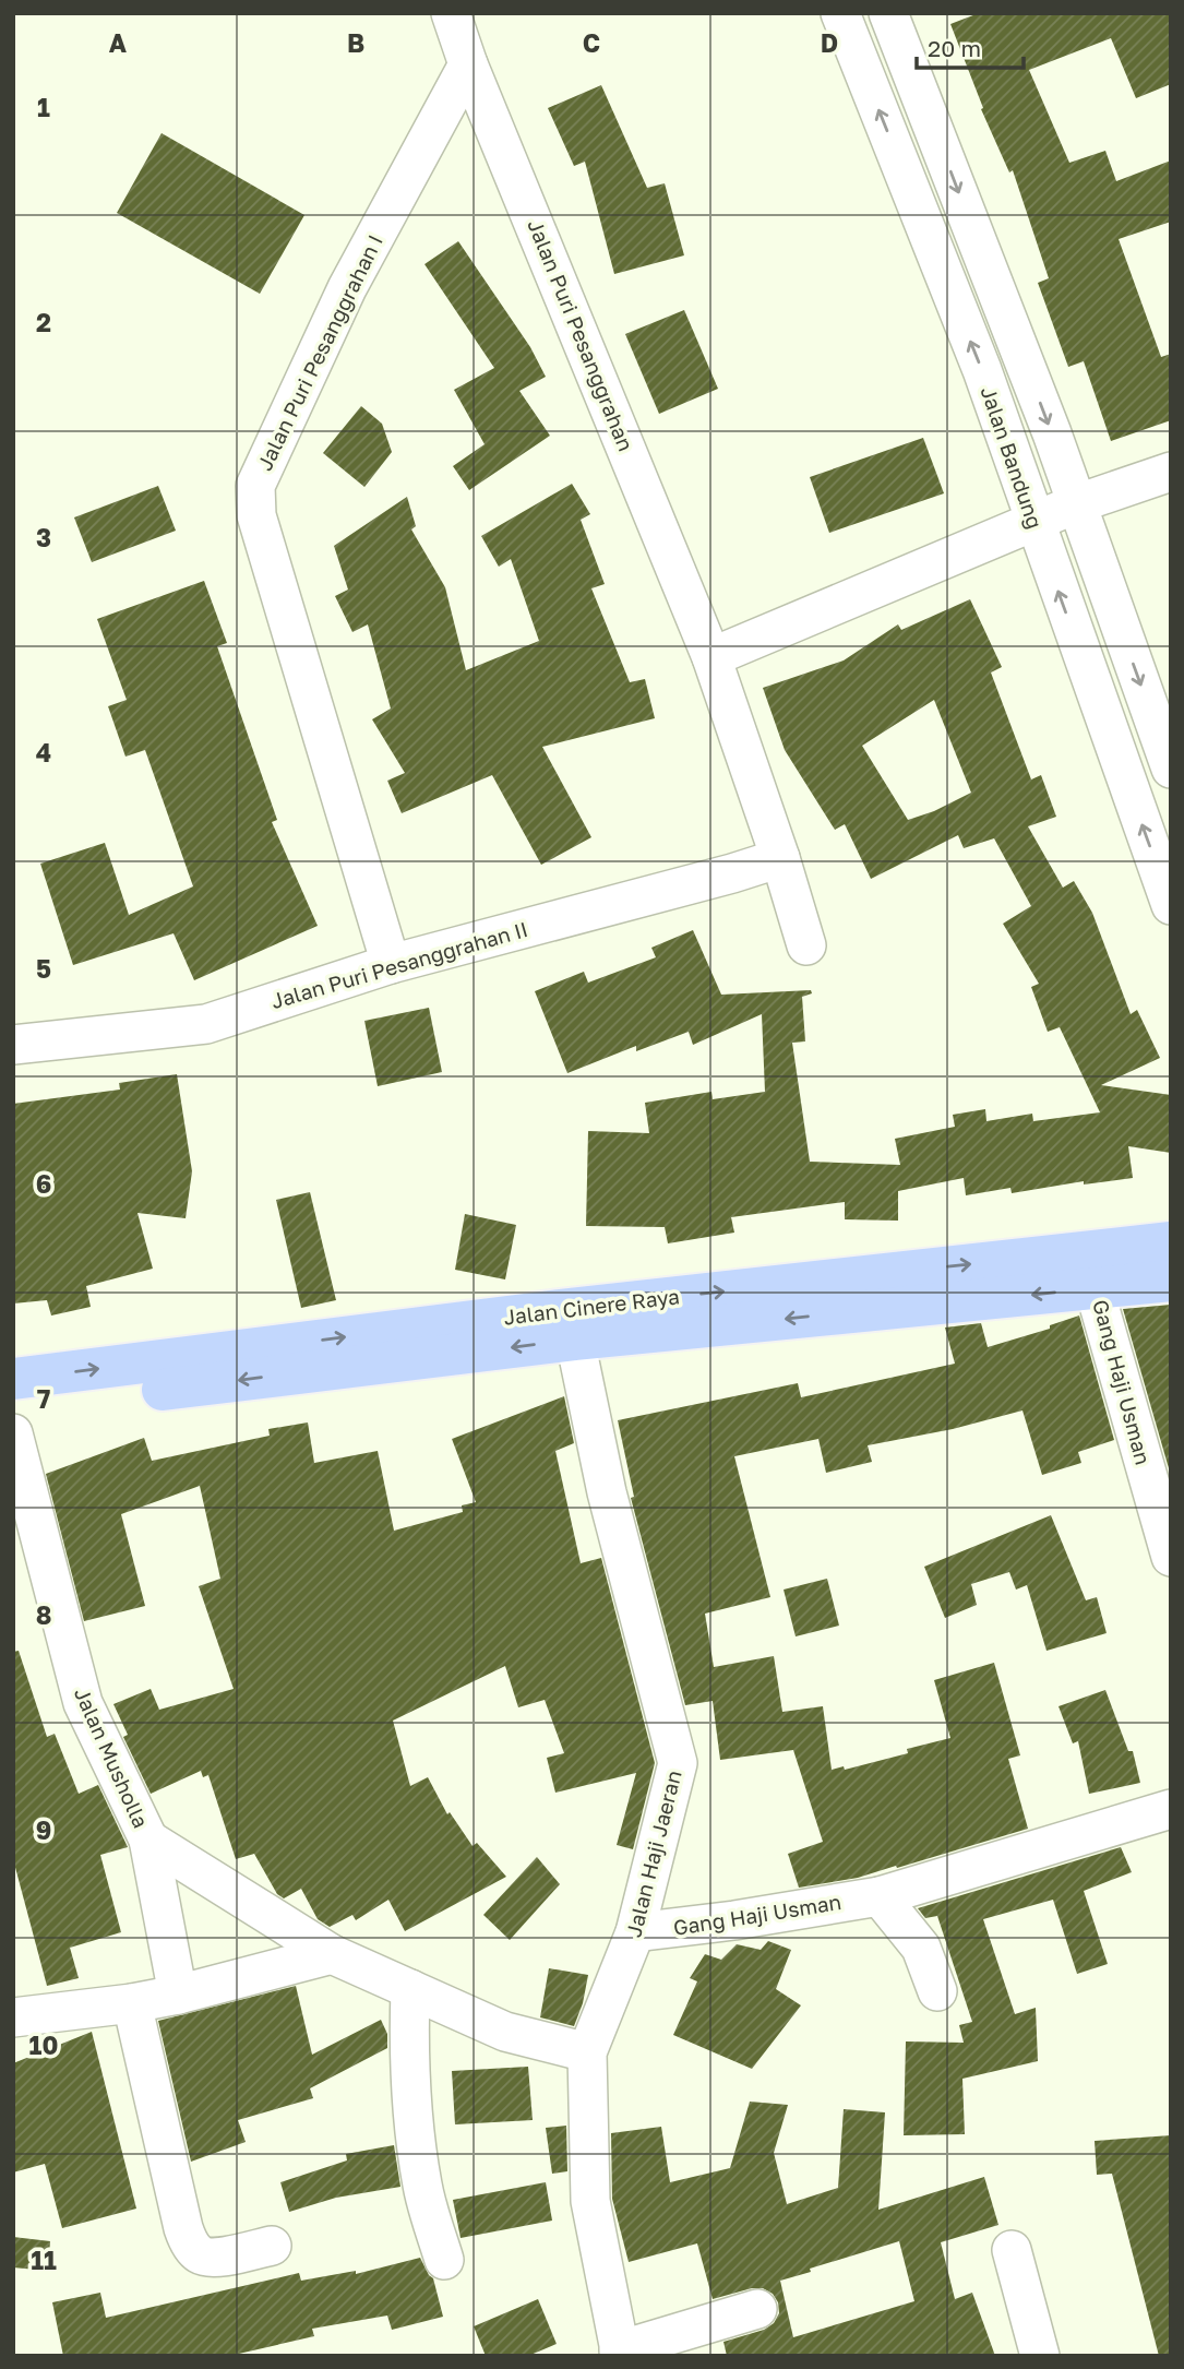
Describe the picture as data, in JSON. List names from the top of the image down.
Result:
{
  "streets": {
    "main road": ["Jalan Cinere Raya"],
    "street": [
      "Jalan Puri Pesanggrahan",
      "Jalan Puri Pesanggrahan I",
      "Jalan Bandung",
      "Jalan Puri Pesanggrahan II",
      "Gang Haji Usman",
      "Jalan Musholla",
      "Jalan Haji Jaeran"
    ]
  },
  "crossings": [
    ["Jalan Puri Pesanggrahan", "Jalan Puri Pesanggrahan I"],
    ["Jalan Puri Pesanggrahan", "Jalan Puri Pesanggrahan II"],
    ["Jalan Puri Pesanggrahan I", "Jalan Puri Pesanggrahan II"],
    ["Jalan Cinere Raya", "Gang Haji Usman"],
    ["Jalan Cinere Raya", "Jalan Haji Jaeran"],
    ["Gang Haji Usman", "Jalan Haji Jaeran"]
  ],
  "scale_bar": "20 m",
  "grid": {
    "columns": [
      "A",
      "B",
      "C",
      "D"
    ],
    "rows": [
      "1",
      "2",
      "3",
      "4",
      "5",
      "6",
      "7",
      "8",
      "9",
      "10",
      "11"
    ]
  }
}
